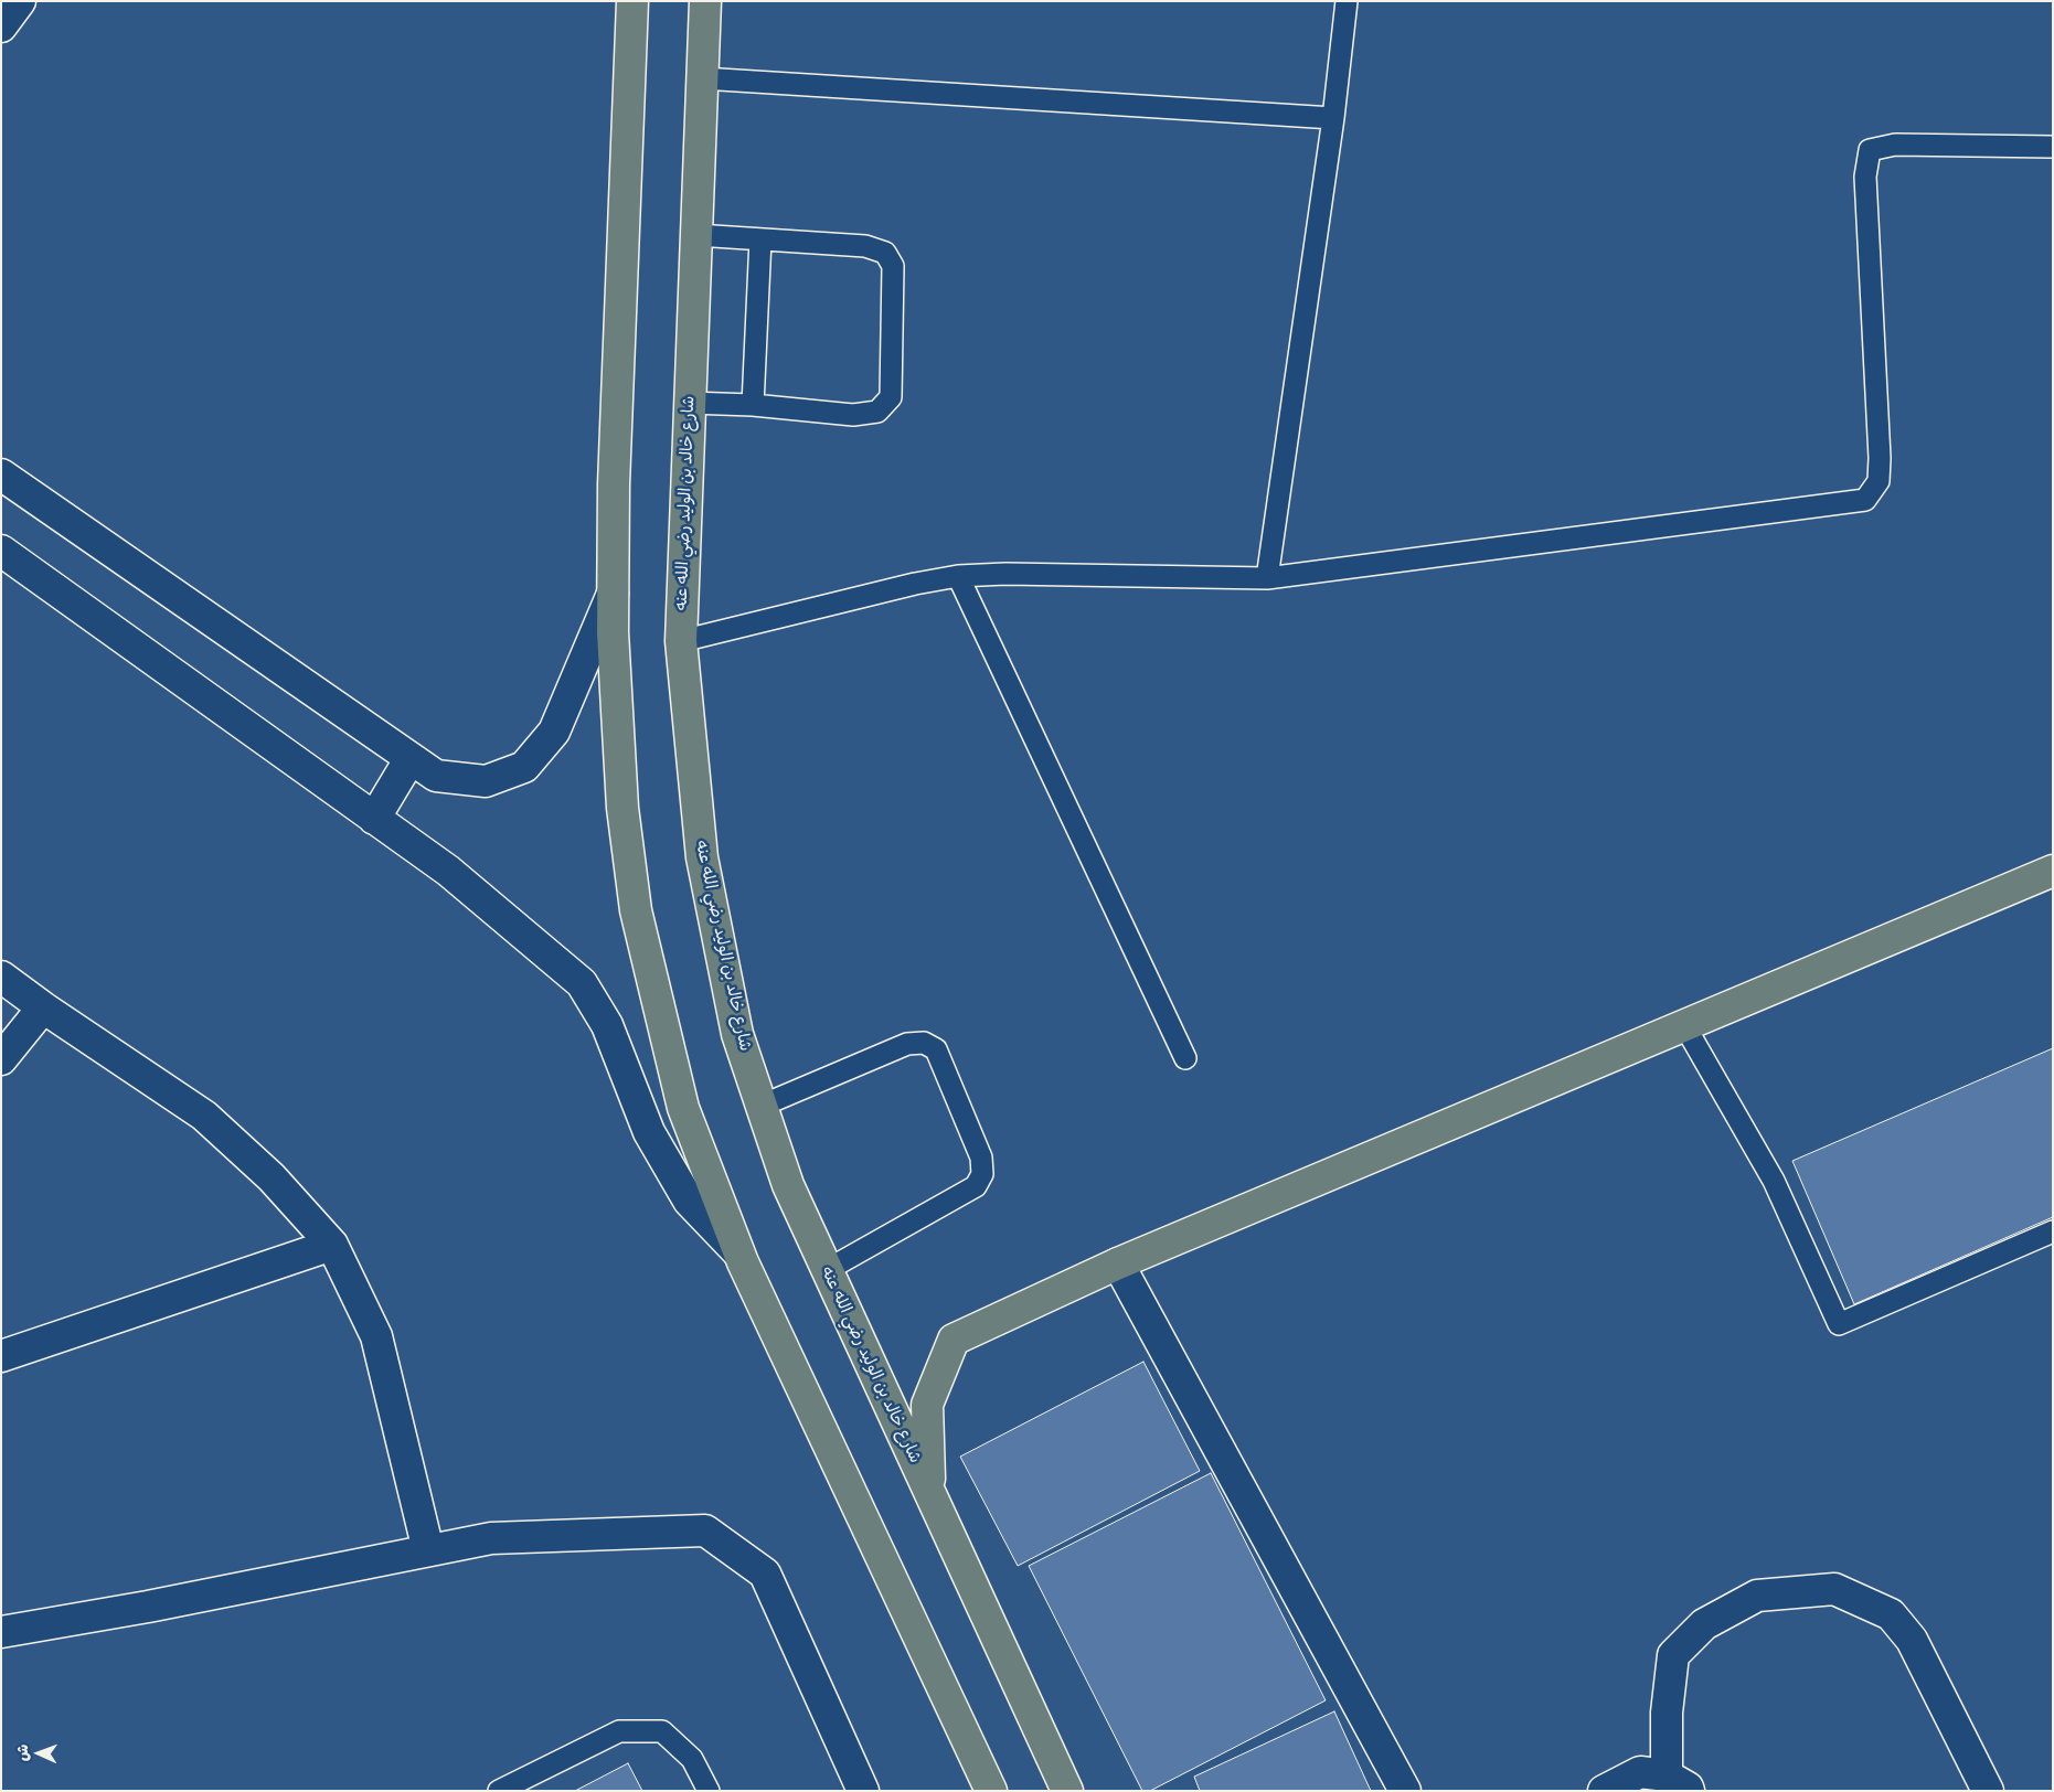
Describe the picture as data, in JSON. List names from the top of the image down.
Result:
{
  "streets": {
    "main road": ["شارع خالد بن الوليد رضي الله عنه"]
  },
  "north": "left"
}
